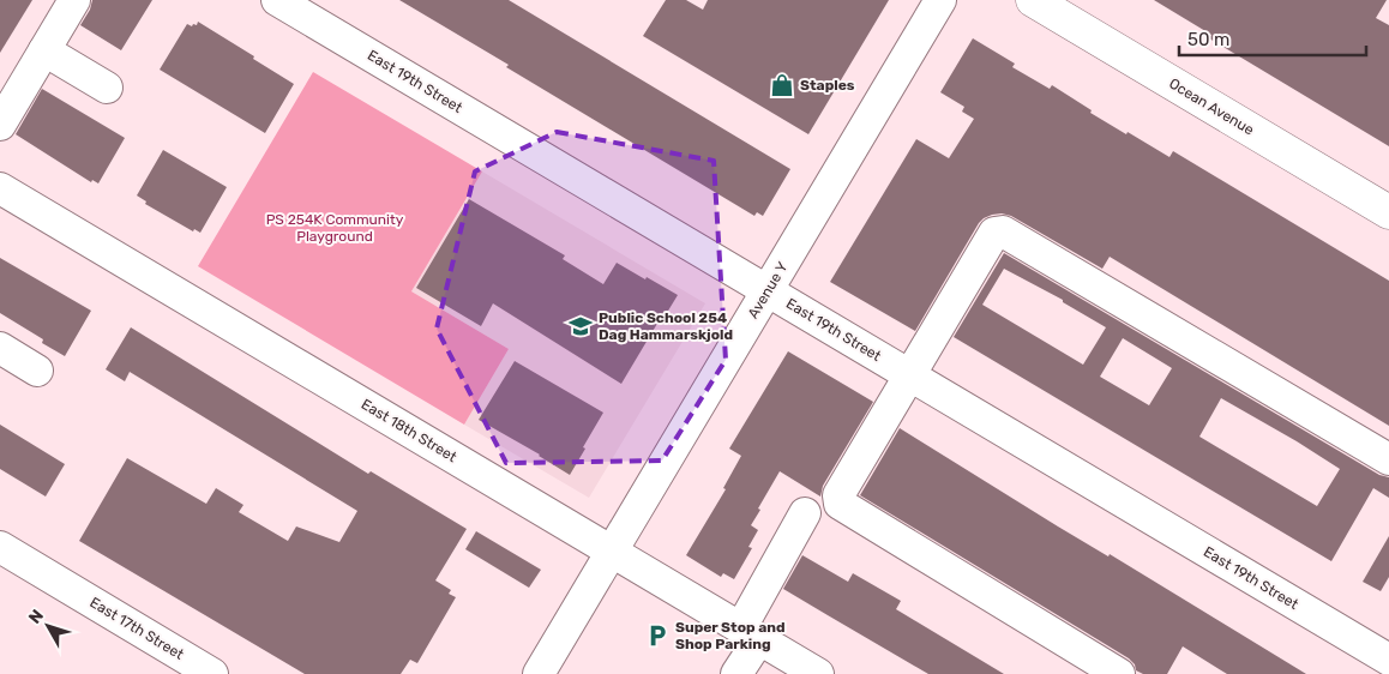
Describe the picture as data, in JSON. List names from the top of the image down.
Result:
{
  "streets": {
    "main road": ["Ocean Avenue"],
    "street": [
      "East 19th Street",
      "Avenue Y",
      "East 18th Street",
      "East 17th Street"
    ]
  },
  "crossings": [
    ["East 19th Street", "Avenue Y"],
    ["Avenue Y", "East 18th Street"]
  ],
  "parks": ["PS 254K Community Playground"],
  "places": {
    "shop": ["Staples"],
    "school or university": ["Public School 254 Dag Hammarskjold"],
    "parking": ["Super Stop and Shop Parking"]
  },
  "scale_bar": "50 m",
  "north": "top left"
}
